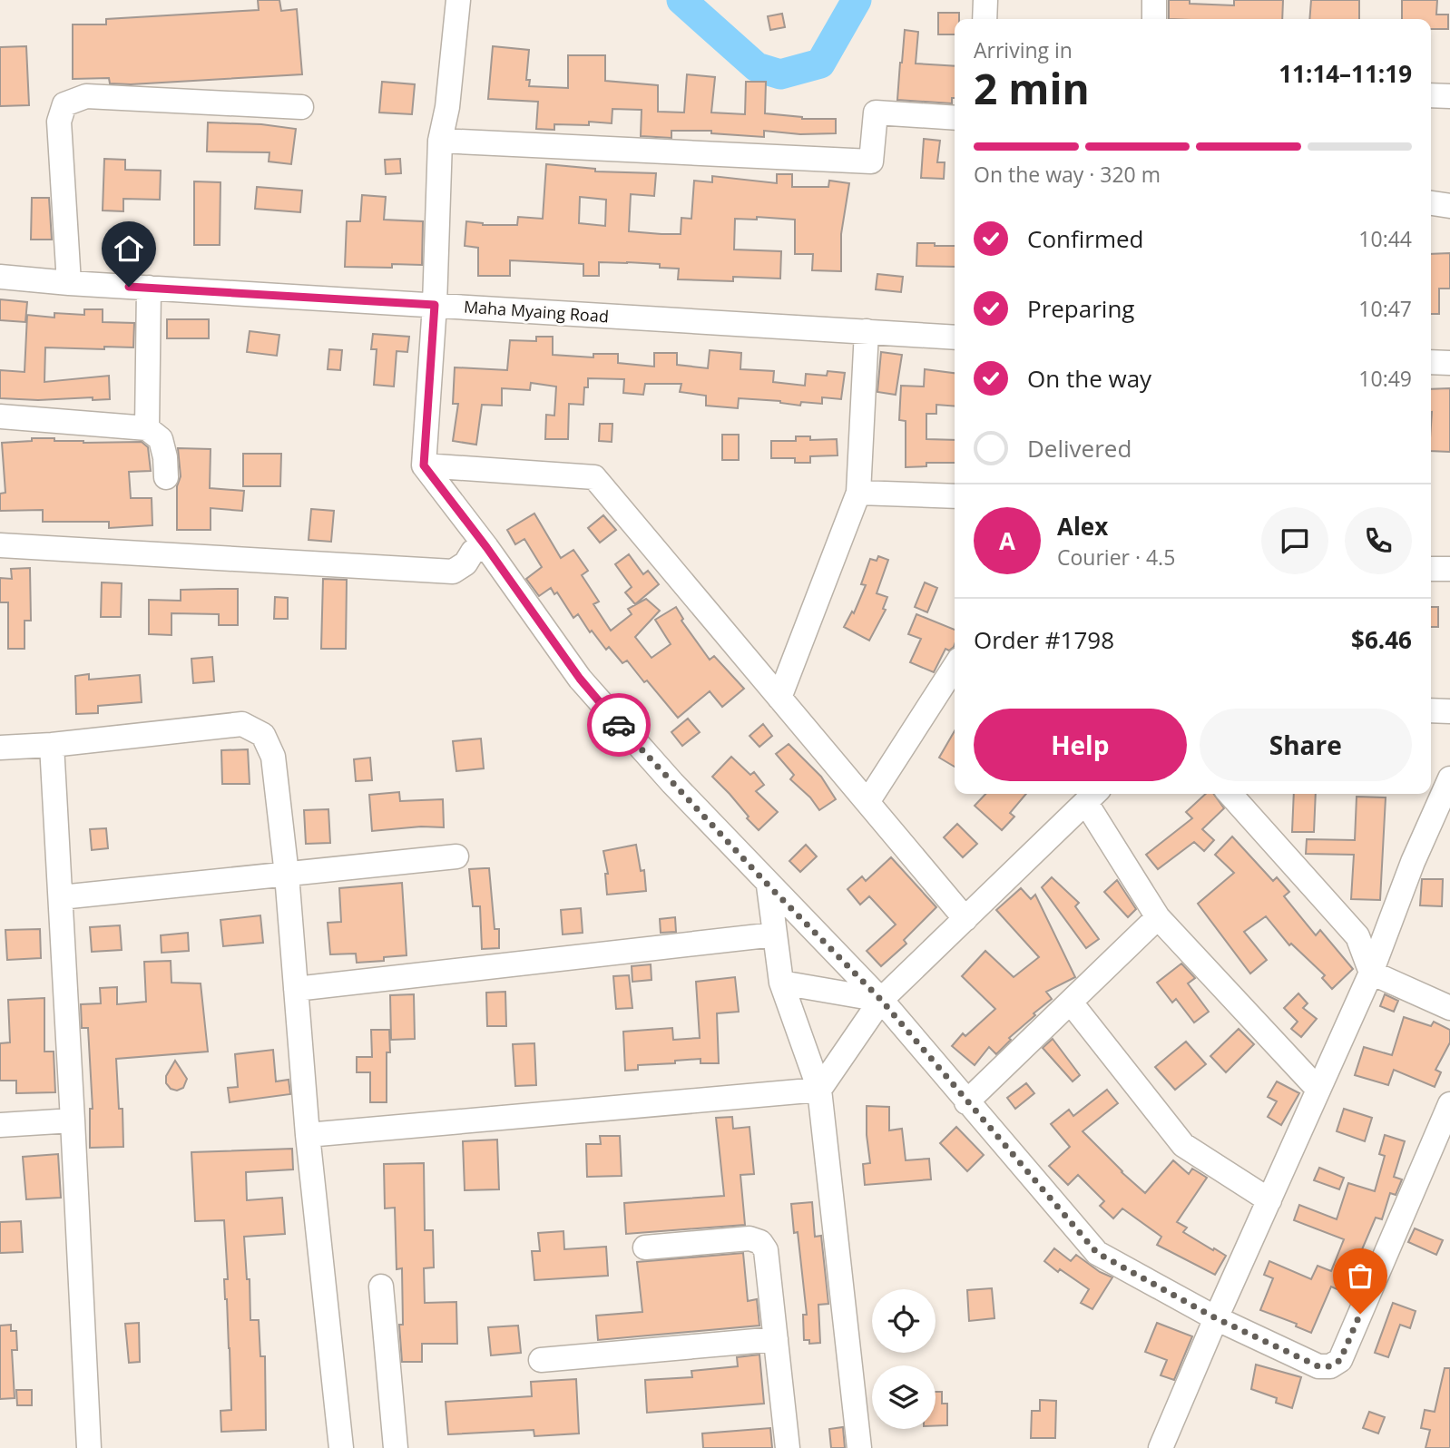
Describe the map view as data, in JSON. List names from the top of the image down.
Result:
{
  "streets": {
    "street": ["Maha Myaing Road"]
  },
  "page": {
    "heading": ["2 min", "Arriving in", "11:14–11:19"],
    "panel": [
      "Alex",
      "Courier · 4.5",
      "Order #1798",
      "$6.46"
    ],
    "bar": "On the way · 320 m",
    "list": [
      ["Confirmed", "10:44"],
      ["Preparing", "10:47"],
      ["On the way", "10:49"],
      "Delivered"
    ],
    "round": "A",
    "buttons": ["Help", "Share"]
  }
}
